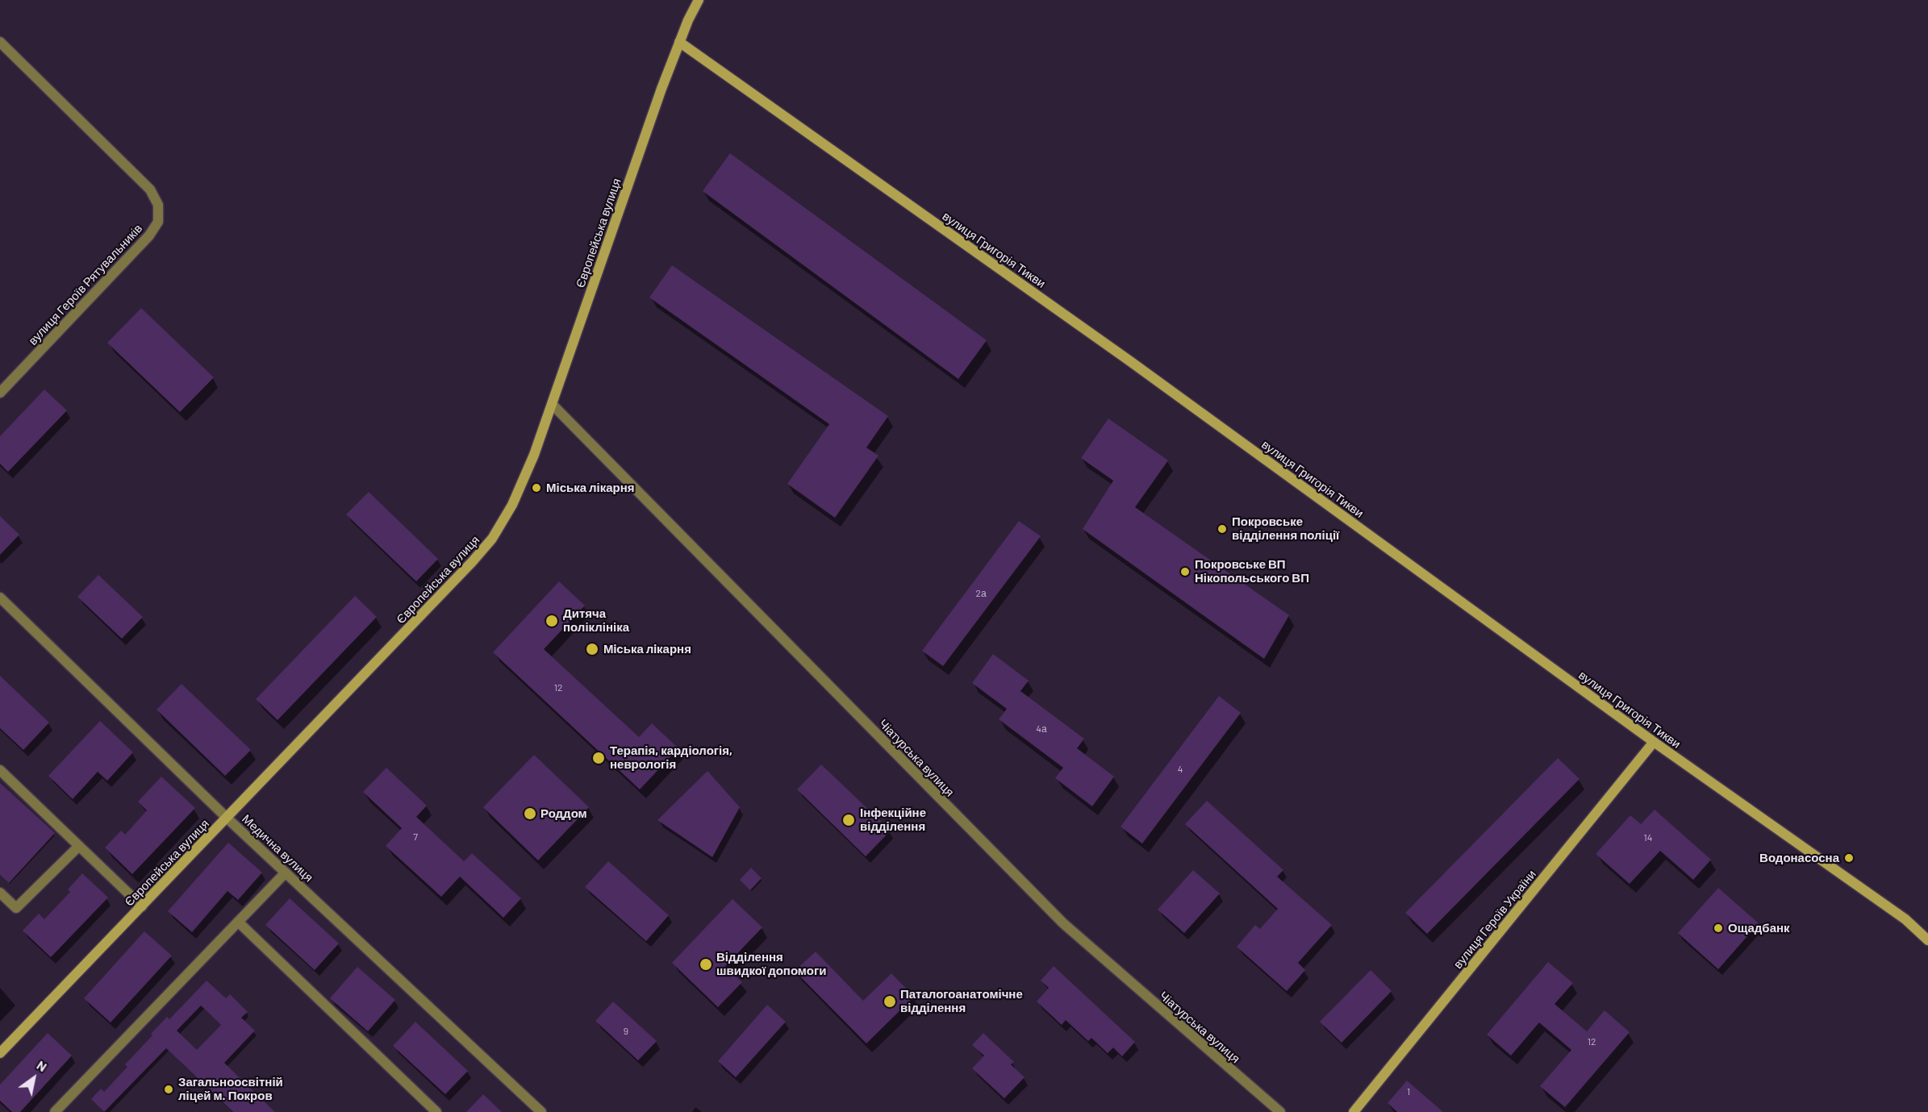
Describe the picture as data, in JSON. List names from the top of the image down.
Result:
{
  "streets": {
    "street": [
      "Європейська вулиця",
      "вулиця Григорія Тикви",
      "вулиця Героїв Рятувальників",
      "Чіатурська вулиця",
      "Медична вулиця",
      "вулиця Героїв України"
    ]
  },
  "crossings": [
    ["Європейська вулиця", "вулиця Григорія Тикви"],
    ["Європейська вулиця", "Чіатурська вулиця"],
    ["Європейська вулиця", "Медична вулиця"],
    ["вулиця Григорія Тикви", "вулиця Героїв України"]
  ],
  "places": [
    "Міська лікарня",
    "Покровське відділення поліції",
    "Покровське ВП Нікопольського ВП",
    "Дитяча поліклініка",
    "Мiська лiкарня",
    "Терапія, кардіологія, неврологія",
    "Роддом",
    "Інфекційне відділення",
    "Водонасосна",
    "Ощадбанк",
    "Відділення швидкої допомоги",
    "Паталогоанатомічне відділення",
    "Загальноосвітній ліцей м. Покров"
  ],
  "house_numbers": [
    "2а",
    "12",
    "4а",
    "4",
    "7",
    "14",
    "9",
    "12",
    "1"
  ],
  "north": "top right"
}
